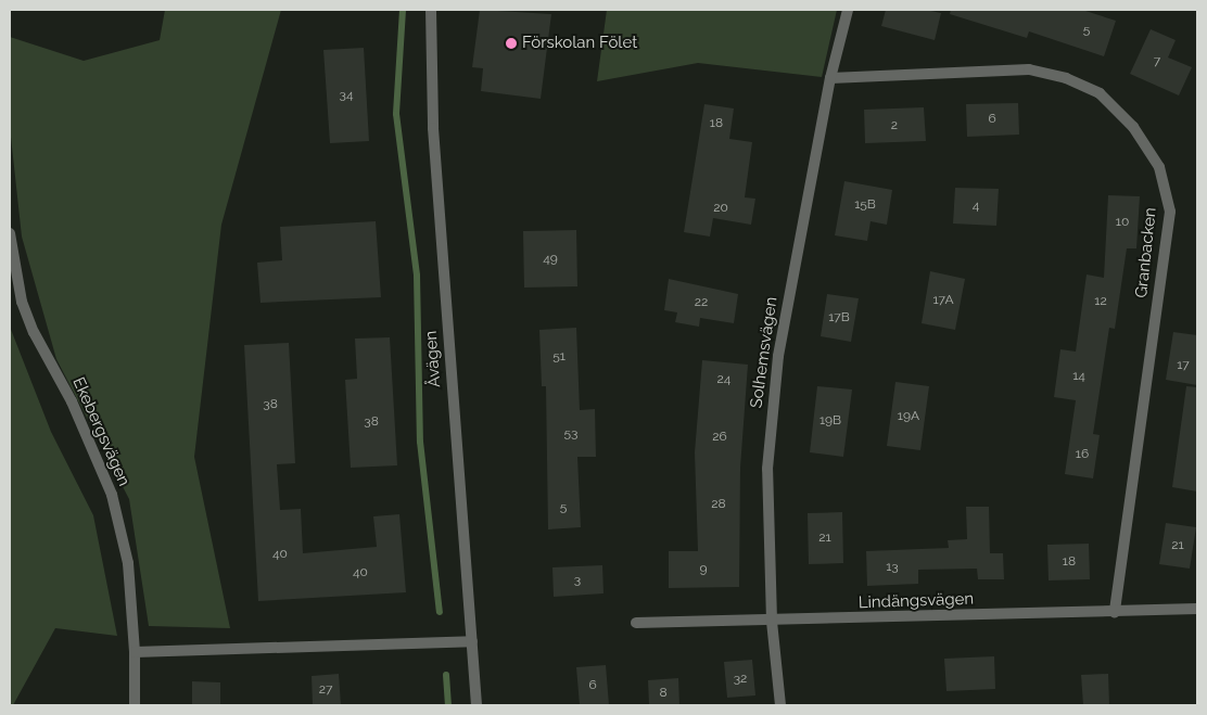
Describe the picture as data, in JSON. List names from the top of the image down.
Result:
{
  "streets": {
    "street": [
      "Granbacken",
      "Solhemsvägen",
      "Åvägen",
      "Ekebergsvägen",
      "Lindängsvägen"
    ]
  },
  "crossings": [
    ["Granbacken", "Solhemsvägen"],
    ["Granbacken", "Lindängsvägen"],
    ["Solhemsvägen", "Lindängsvägen"]
  ],
  "places": ["Förskolan Fölet"],
  "house_numbers": [
    "5",
    "7",
    "34",
    "6",
    "18",
    "2",
    "15B",
    "4",
    "20",
    "10",
    "49",
    "17A",
    "12",
    "22",
    "17B",
    "51",
    "17",
    "14",
    "24",
    "38",
    "19A",
    "19B",
    "38",
    "53",
    "26",
    "16",
    "28",
    "5",
    "21",
    "21",
    "40",
    "18",
    "13",
    "9",
    "40",
    "3",
    "32",
    "6",
    "27",
    "8"
  ]
}
